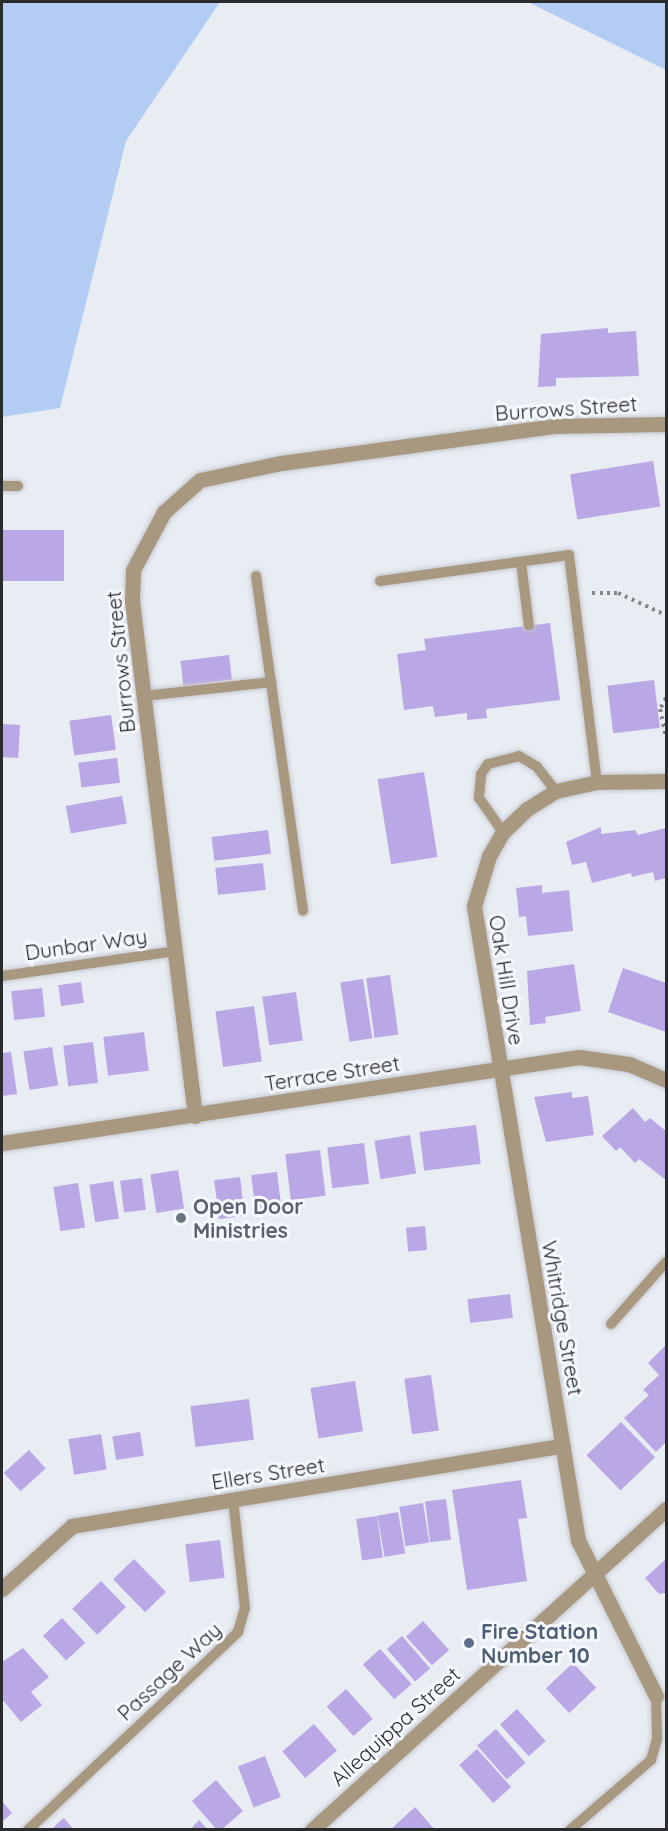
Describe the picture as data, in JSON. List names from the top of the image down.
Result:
{
  "streets": {
    "street": [
      "Burrows Street",
      "Oak Hill Drive",
      "Terrace Street",
      "Whitridge Street",
      "Ellers Street",
      "Allequippa Street"
    ],
    "lane": ["Dunbar Way", "Passage Way"]
  },
  "crossings": [
    ["Burrows Street", "Dunbar Way"],
    ["Burrows Street", "Terrace Street"],
    ["Oak Hill Drive", "Terrace Street"],
    ["Oak Hill Drive", "Whitridge Street"],
    ["Terrace Street", "Whitridge Street"],
    ["Whitridge Street", "Ellers Street"],
    ["Whitridge Street", "Allequippa Street"],
    ["Ellers Street", "Passage Way"]
  ],
  "places": ["Open Door Ministries", "Fire Station Number 10"]
}
